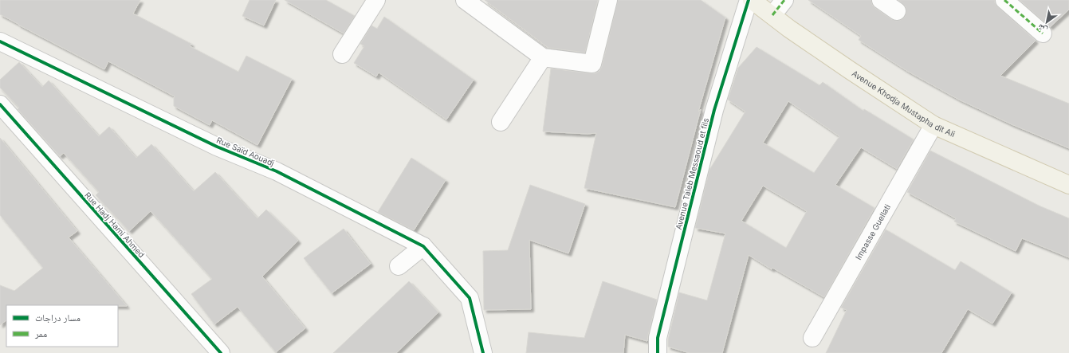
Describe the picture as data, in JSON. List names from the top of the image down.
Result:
{
  "streets": {
    "main road": ["Avenue Khodja Mustapha dit Ali"],
    "street": [
      "Rue Saïd Aouadj",
      "Avenue Taleb Messaoud et fils",
      "Rue Hadj Hami Ahmed",
      "Impasse Guellati"
    ]
  },
  "crossings": [
    ["Avenue Khodja Mustapha dit Ali", "Impasse Guellati"]
  ],
  "legend": ["مسار دراجات", "ممر"],
  "north": "bottom left"
}
